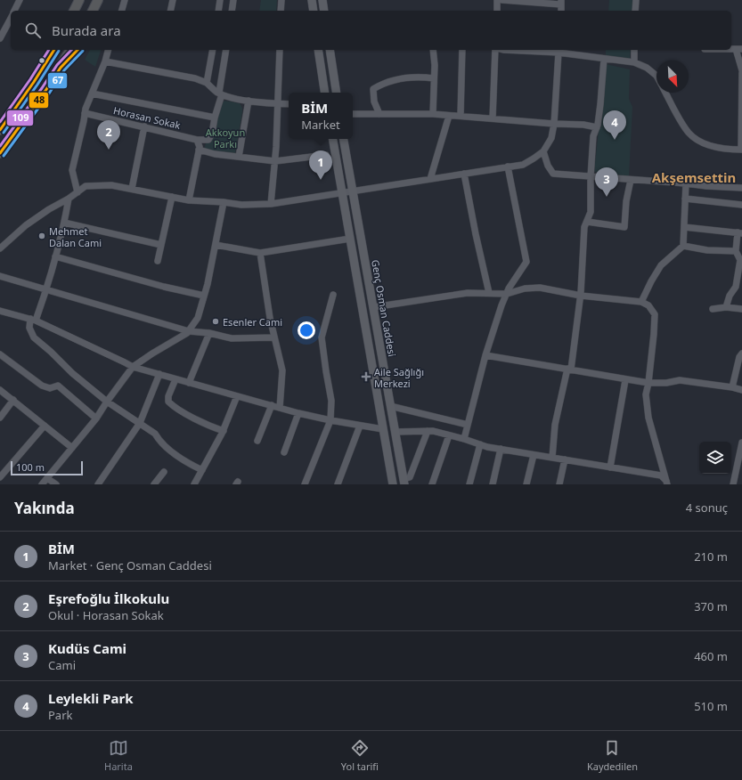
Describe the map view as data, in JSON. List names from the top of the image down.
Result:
{
  "streets": {
    "main road": ["Genç Osman Caddesi"],
    "street": ["Horasan Sokak"]
  },
  "districts": ["Akşemsettin"],
  "parks": ["Akkoyun Parkı"],
  "places": {
    "other": ["Mehmet Dalan Cami", "Esenler Cami"],
    "health": ["Aile Sağlığı Merkezi"]
  },
  "lines": ["transit line 48", "transit line 109", "transit line 67"],
  "scale_bar": "100 m",
  "north": "bottom right",
  "page": {
    "search": "Burada ara",
    "popup": ["BİM", "Market"],
    "pins": [
      "4",
      "2",
      "1",
      "3"
    ],
    "scale": "100 m",
    "heading": ["Yakında", "4 sonuç"],
    "list": [
      {
        "mark": "1",
        "name": "BİM",
        "note": "Market · Genç Osman Caddesi",
        "value": "210 m"
      },
      {
        "mark": "2",
        "name": "Eşrefoğlu İlkokulu",
        "note": "Okul · Horasan Sokak",
        "value": "370 m"
      },
      {
        "mark": "3",
        "name": "Kudüs Cami",
        "note": "Cami",
        "value": "460 m"
      },
      {
        "mark": "4",
        "name": "Leylekli Park",
        "note": "Park",
        "value": "510 m"
      }
    ],
    "nav": ["Harita", "Yol tarifi", "Kaydedilen"]
  }
}
